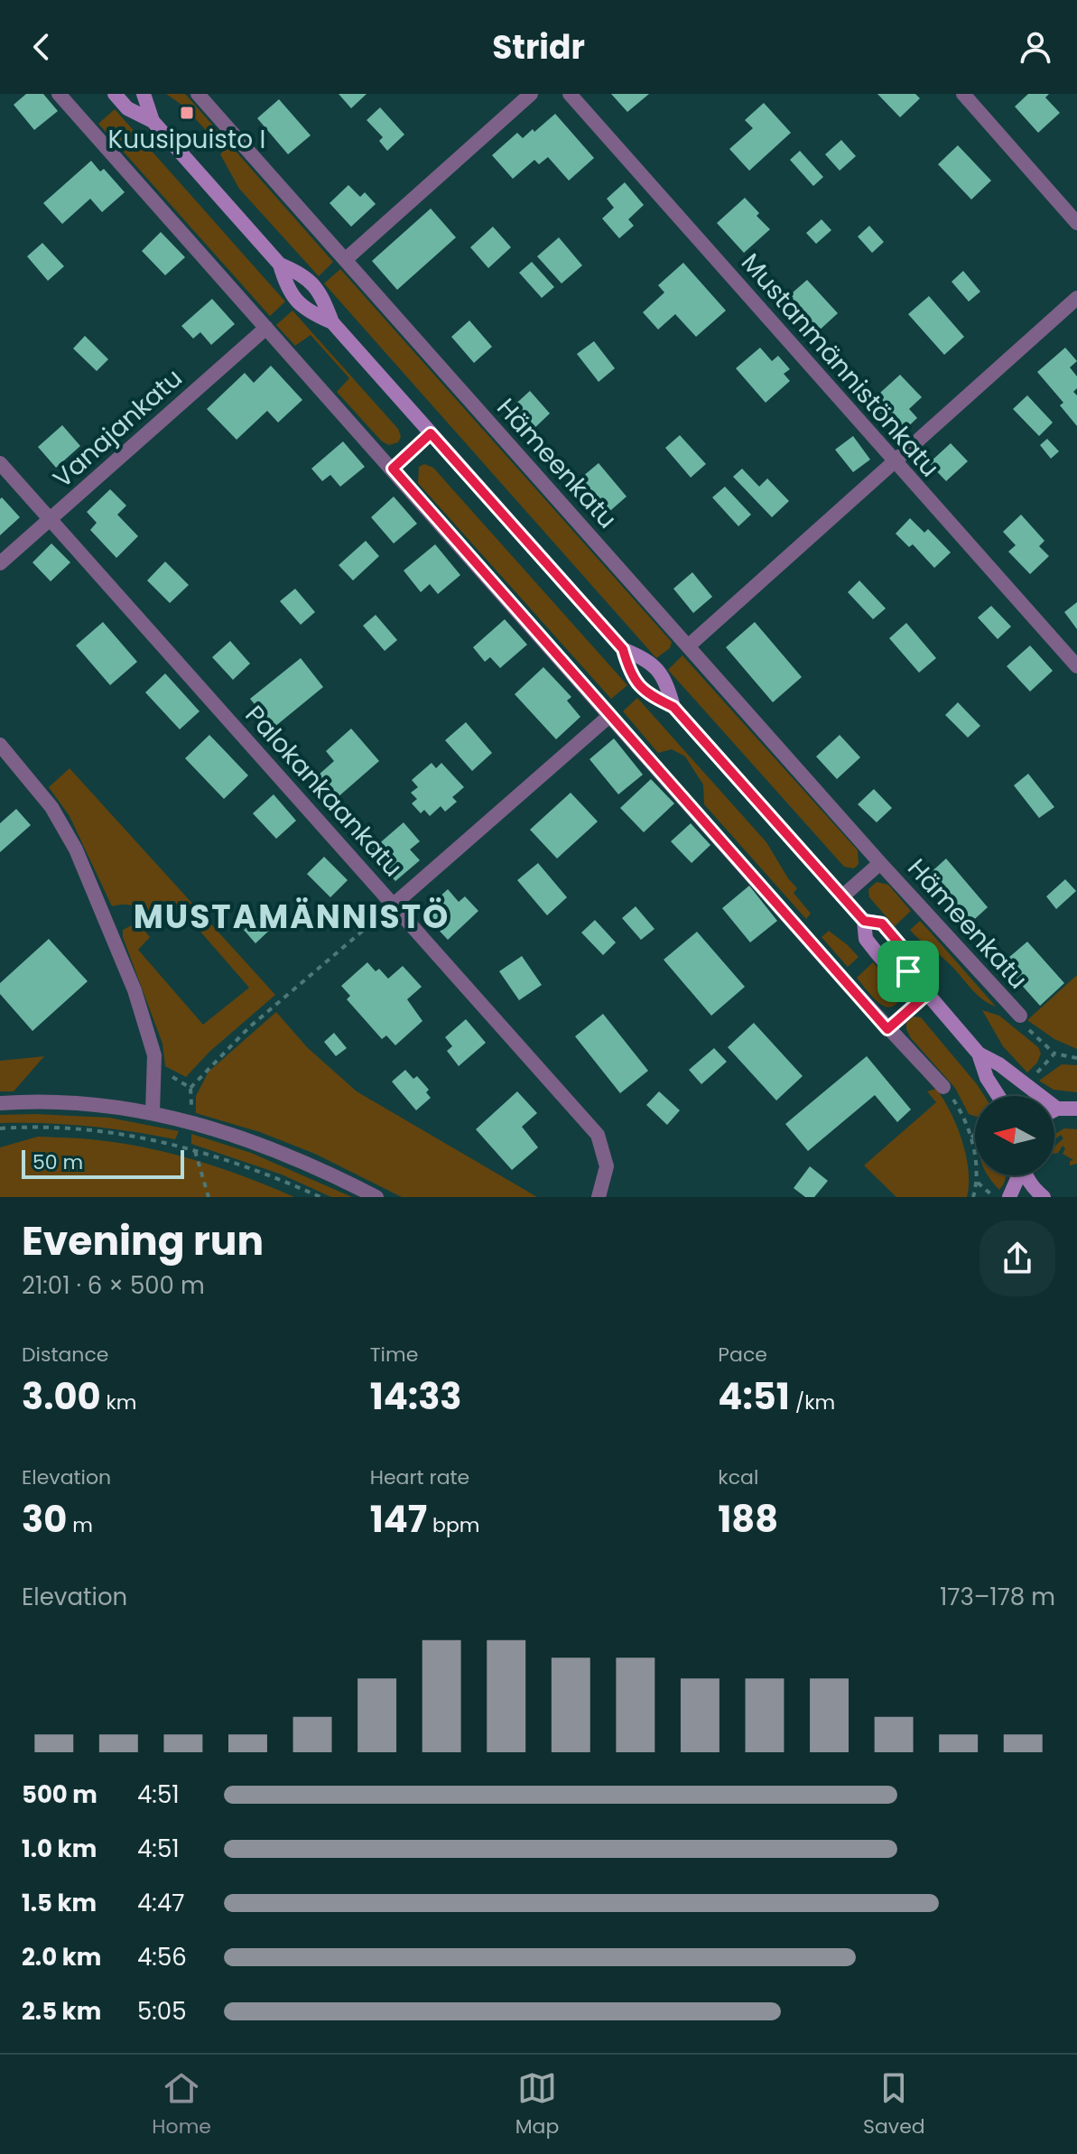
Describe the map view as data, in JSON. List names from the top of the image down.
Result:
{
  "streets": {
    "street": [
      "Mustanmännistönkatu",
      "Vanajankatu",
      "Hämeenkatu",
      "Palokankaankatu"
    ]
  },
  "crossings": [
    ["Vanajankatu", "Palokankaankatu"]
  ],
  "districts": ["MUSTAMÄNNISTÖ"],
  "places": {
    "transit": ["Kuusipuisto I"]
  },
  "scale_bar": "50 m",
  "north": "left",
  "page": {
    "header": "Stridr",
    "scale": "50 m",
    "heading": ["Evening run", "21:01 · 6 × 500 m"],
    "stats": [
      ["Distance", "3.00 km"],
      ["Time", "14:33"],
      ["Pace", "4:51 /km"],
      ["Elevation", "30 m"],
      ["Heart rate", "147 bpm"],
      ["kcal", "188"]
    ],
    "chart": ["Elevation", "173–178 m"],
    "list": [
      {
        "name": "500 m",
        "note": "4:51"
      },
      {
        "name": "1.0 km",
        "note": "4:51"
      },
      {
        "name": "1.5 km",
        "note": "4:47"
      },
      {
        "name": "2.0 km",
        "note": "4:56"
      },
      {
        "name": "2.5 km",
        "note": "5:05"
      }
    ],
    "tabs": ["Home", "Map", "Saved"]
  }
}
